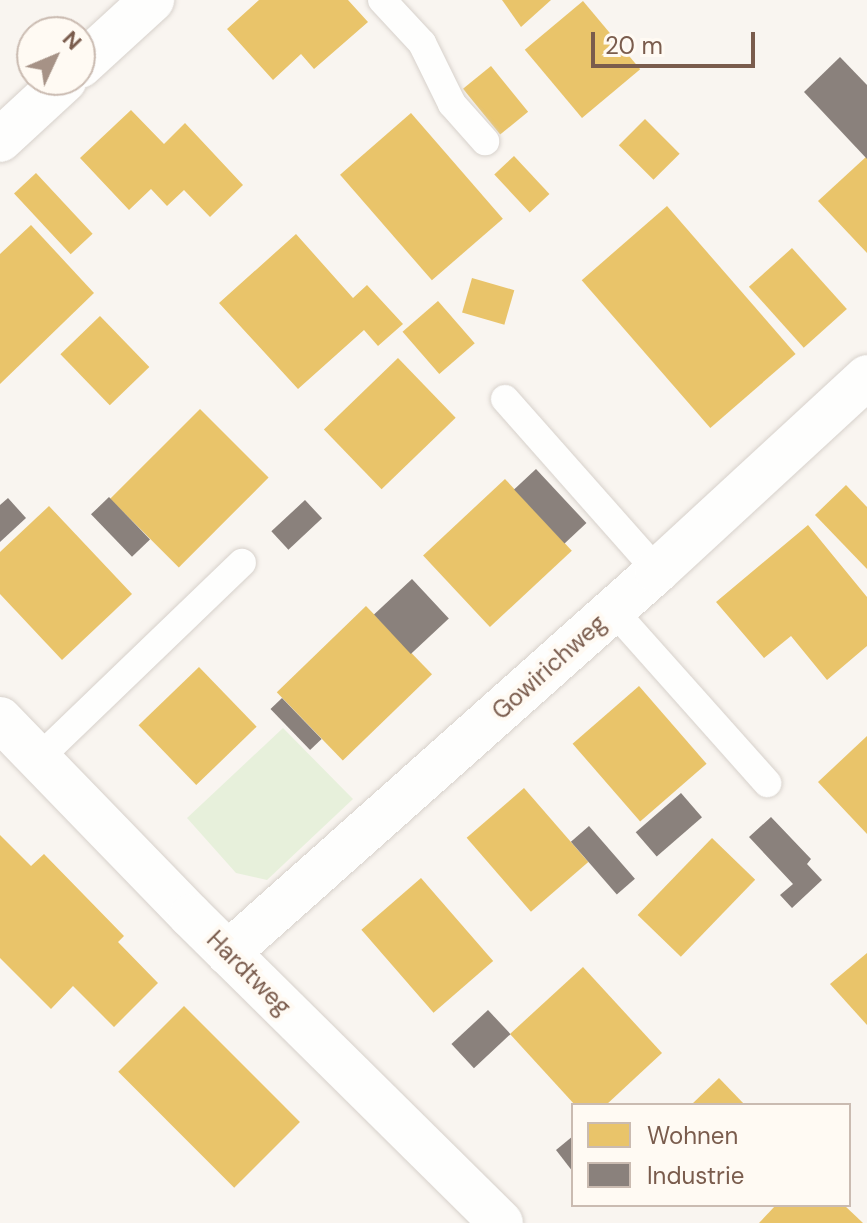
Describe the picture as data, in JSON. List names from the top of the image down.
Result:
{
  "streets": {
    "street": ["Gowirichweg", "Hardtweg"]
  },
  "crossings": [
    ["Gowirichweg", "Hardtweg"]
  ],
  "legend": ["Wohnen", "Industrie"],
  "scale_bar": "20 m",
  "north": "top right"
}
